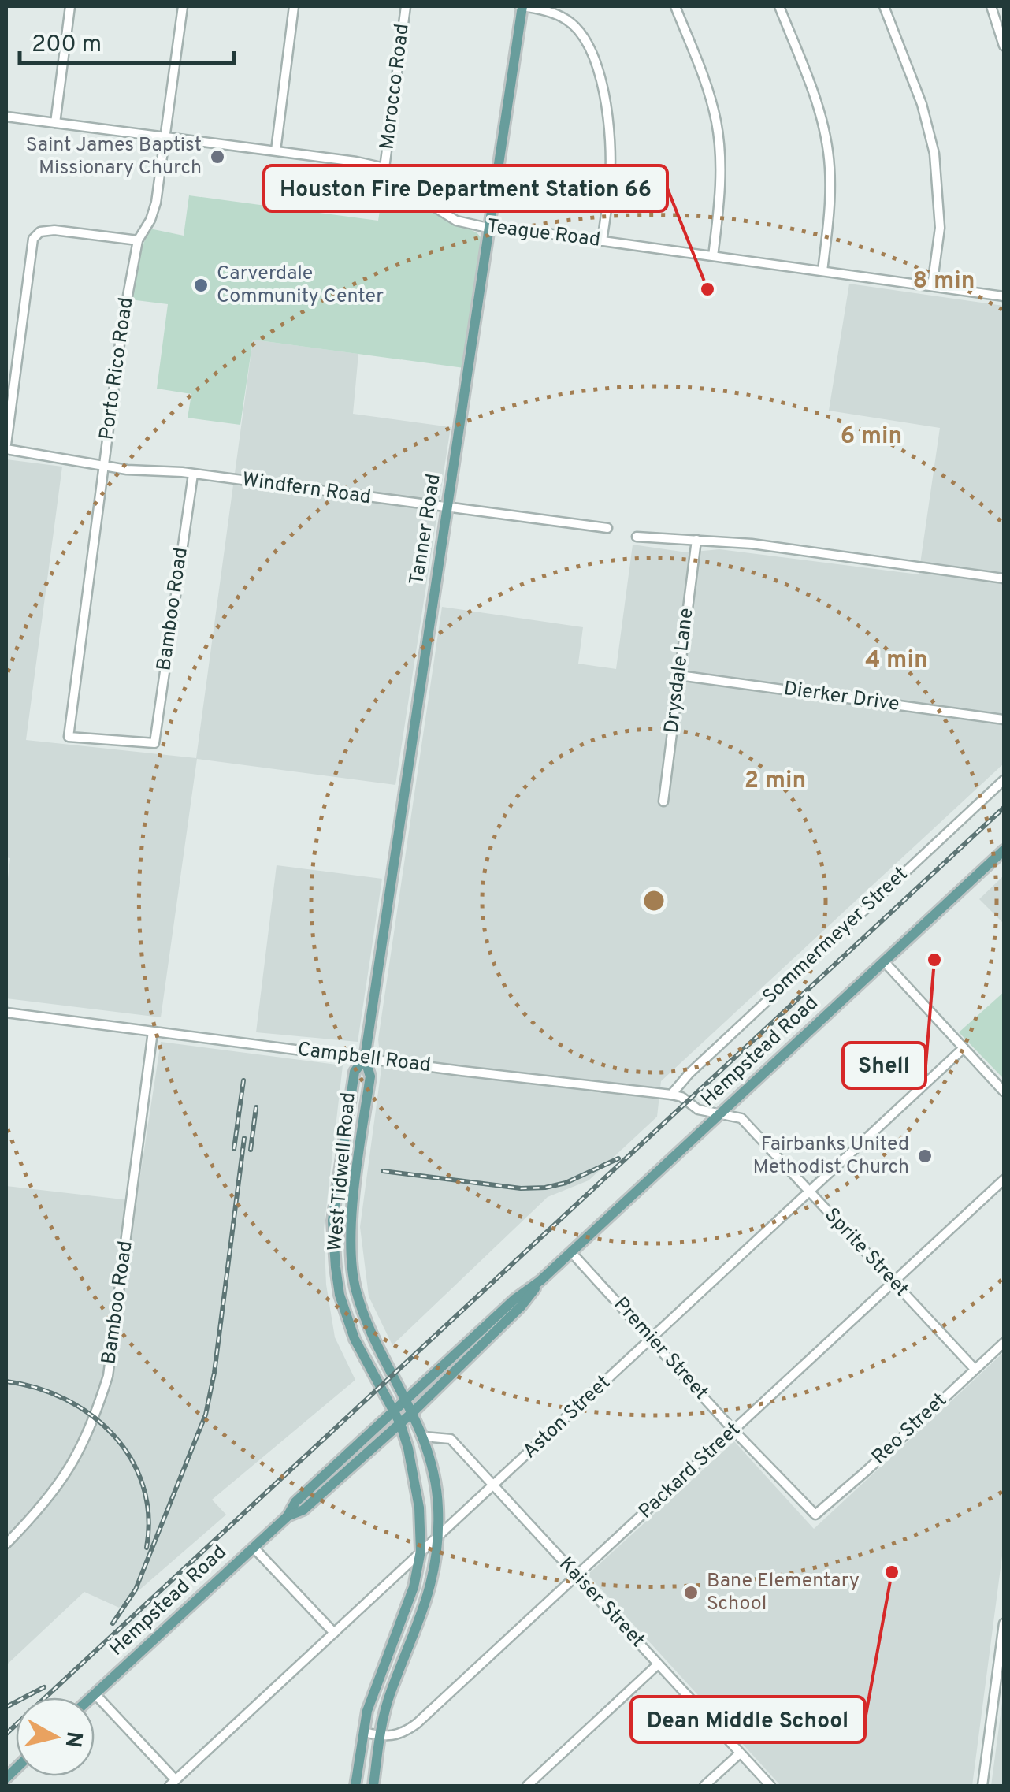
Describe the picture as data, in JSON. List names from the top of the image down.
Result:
{
  "streets": {
    "main road": ["Tanner Road", "Hempstead Road", "West Tidwell Road"],
    "street": [
      "Morocco Road",
      "Teague Road",
      "Porto Rico Road",
      "Windfern Road",
      "Bamboo Road",
      "Drysdale Lane",
      "Dierker Drive",
      "Sommermeyer Street",
      "Campbell Road",
      "Sprite Street",
      "Premier Street",
      "Aston Street",
      "Reo Street",
      "Packard Street",
      "Kaiser Street"
    ]
  },
  "crossings": [
    ["Morocco Road", "Teague Road"],
    ["Teague Road", "Porto Rico Road"],
    ["Teague Road", "Tanner Road"],
    ["Porto Rico Road", "Windfern Road"],
    ["Porto Rico Road", "Bamboo Road"],
    ["Windfern Road", "Tanner Road"],
    ["Windfern Road", "Bamboo Road"],
    ["Tanner Road", "Campbell Road"],
    ["Tanner Road", "West Tidwell Road"],
    ["Bamboo Road", "Campbell Road"],
    ["Drysdale Lane", "Dierker Drive"],
    ["Sommermeyer Street", "Campbell Road"],
    ["Hempstead Road", "Campbell Road"],
    ["Hempstead Road", "West Tidwell Road"],
    ["Hempstead Road", "Sprite Street"],
    ["Hempstead Road", "Premier Street"],
    ["Campbell Road", "West Tidwell Road"],
    ["Campbell Road", "Sprite Street"],
    ["West Tidwell Road", "Aston Street"],
    ["West Tidwell Road", "Packard Street"],
    ["West Tidwell Road", "Kaiser Street"],
    ["Sprite Street", "Aston Street"],
    ["Sprite Street", "Reo Street"],
    ["Sprite Street", "Packard Street"],
    ["Premier Street", "Aston Street"],
    ["Premier Street", "Reo Street"],
    ["Premier Street", "Packard Street"],
    ["Aston Street", "Kaiser Street"],
    ["Packard Street", "Kaiser Street"]
  ],
  "places": [
    "Saint James Baptist Missionary Church",
    "Carverdale Community Center",
    "Houston Fire Department Station 66",
    "Shell",
    "Fairbanks United Methodist Church",
    "Dean Middle School",
    "Bane Elementary School"
  ],
  "scale_bar": "200 m",
  "north": "right",
  "rings": [
    "8 min",
    "6 min",
    "4 min",
    "2 min"
  ]
}
